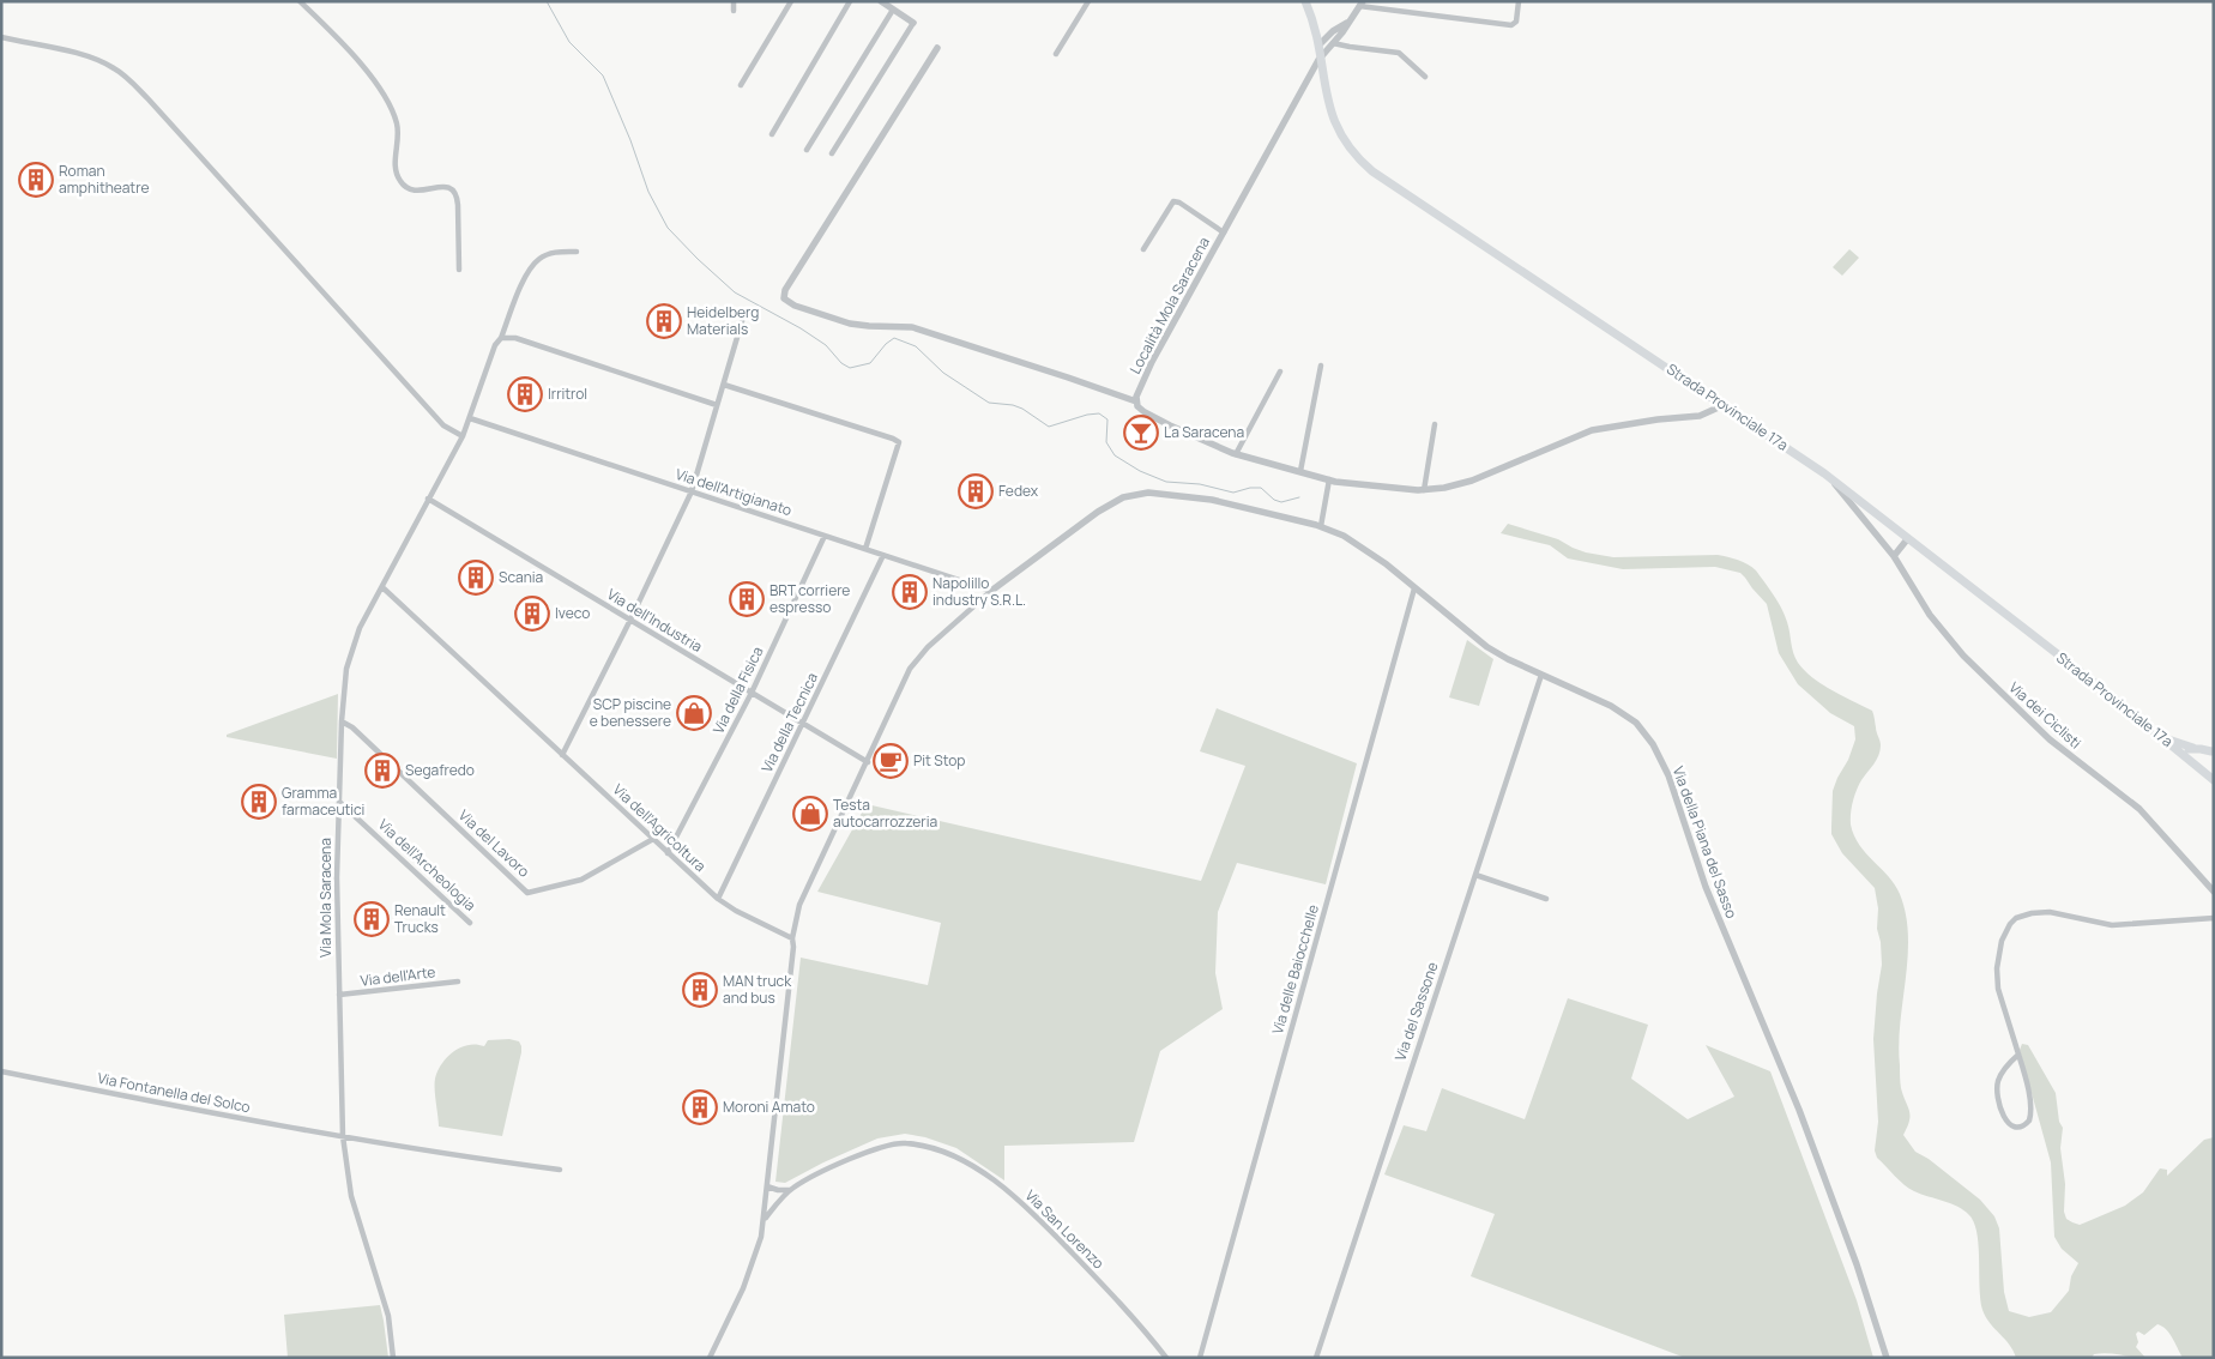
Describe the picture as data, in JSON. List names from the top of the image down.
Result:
{
  "streets": {
    "main road": ["Strada Provinciale 17a"],
    "street": [
      "Località Mola Saracena",
      "Via dell'Artigianato",
      "Via dell'Industria",
      "Via della Fisica",
      "Via dei Ciclisti",
      "Via della Tecnica",
      "Via dell'Agricoltura",
      "Via della Piana del Sasso",
      "Via del Lavoro",
      "Via dell'Archeologia",
      "Via Mola Saracena",
      "Via delle Baiocchelle",
      "Via dell'Arte",
      "Via del Sassone",
      "Via Fontanella del Solco",
      "Via San Lorenzo"
    ]
  },
  "crossings": [
    ["Località Mola Saracena", "Strada Provinciale 17a"],
    ["Strada Provinciale 17a", "Via dei Ciclisti"],
    ["Via dell'Artigianato", "Via della Fisica"],
    ["Via dell'Artigianato", "Via della Tecnica"],
    ["Via dell'Artigianato", "Via della Piana del Sasso"],
    ["Via dell'Artigianato", "Via Mola Saracena"],
    ["Via dell'Industria", "Via della Fisica"],
    ["Via dell'Industria", "Via della Tecnica"],
    ["Via dell'Industria", "Via Mola Saracena"],
    ["Via della Fisica", "Via dell'Agricoltura"],
    ["Via della Tecnica", "Via dell'Agricoltura"],
    ["Via dell'Agricoltura", "Via del Lavoro"],
    ["Via dell'Agricoltura", "Via Mola Saracena"],
    ["Via della Piana del Sasso", "Via delle Baiocchelle"],
    ["Via della Piana del Sasso", "Via del Sassone"],
    ["Via del Lavoro", "Via Mola Saracena"],
    ["Via dell'Archeologia", "Via Mola Saracena"],
    ["Via Mola Saracena", "Via dell'Arte"],
    ["Via Mola Saracena", "Via Fontanella del Solco"]
  ],
  "places": {
    "building": [
      "Roman amphitheatre",
      "Heidelberg Materials",
      "Irritrol",
      "Fedex",
      "Scania",
      "Napolillo industry S.R.L.",
      "BRT corriere espresso",
      "Iveco",
      "Segafredo",
      "Gramma farmaceutici",
      "Renault Trucks",
      "MAN truck and bus",
      "Moroni Amato"
    ],
    "bar": ["La Saracena"],
    "shop": ["SCP piscine e benessere", "Testa autocarrozzeria"],
    "cafe": ["Pit Stop"]
  }
}
